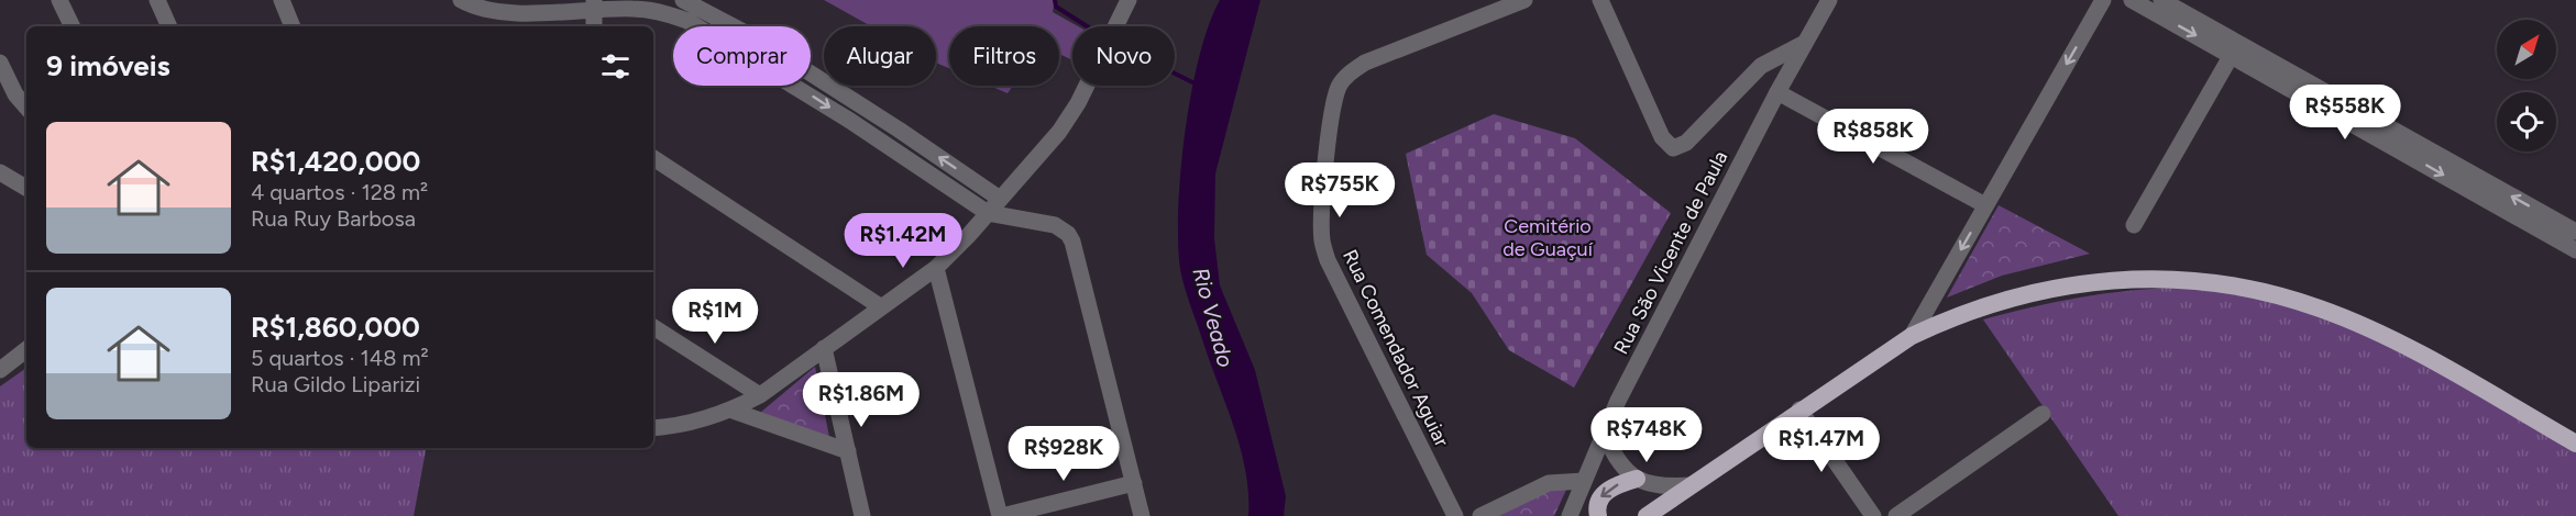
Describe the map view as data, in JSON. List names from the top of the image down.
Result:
{
  "streets": {
    "street": ["Rua São Vicente de Paula", "Rua Comendador Aguiar"]
  },
  "water": ["Rio Veado"],
  "parks": ["Cemitério de Guaçuí"],
  "north": "top right",
  "page": {
    "chip": [
      "Comprar",
      "Alugar",
      "Filtros",
      "Novo"
    ],
    "heading": "9 imóveis",
    "price": [
      "R$558K",
      "R$858K",
      "R$755K",
      "R$1.42M",
      "R$1M",
      "R$1.86M",
      "R$748K",
      "R$1.47M",
      "R$928K"
    ],
    "list": [
      {
        "name": "R$1,420,000",
        "note": "4 quartos · 128 m² · Rua Ruy Barbosa"
      },
      {
        "name": "R$1,860,000",
        "note": "5 quartos · 148 m² · Rua Gildo Liparizi"
      }
    ]
  }
}
